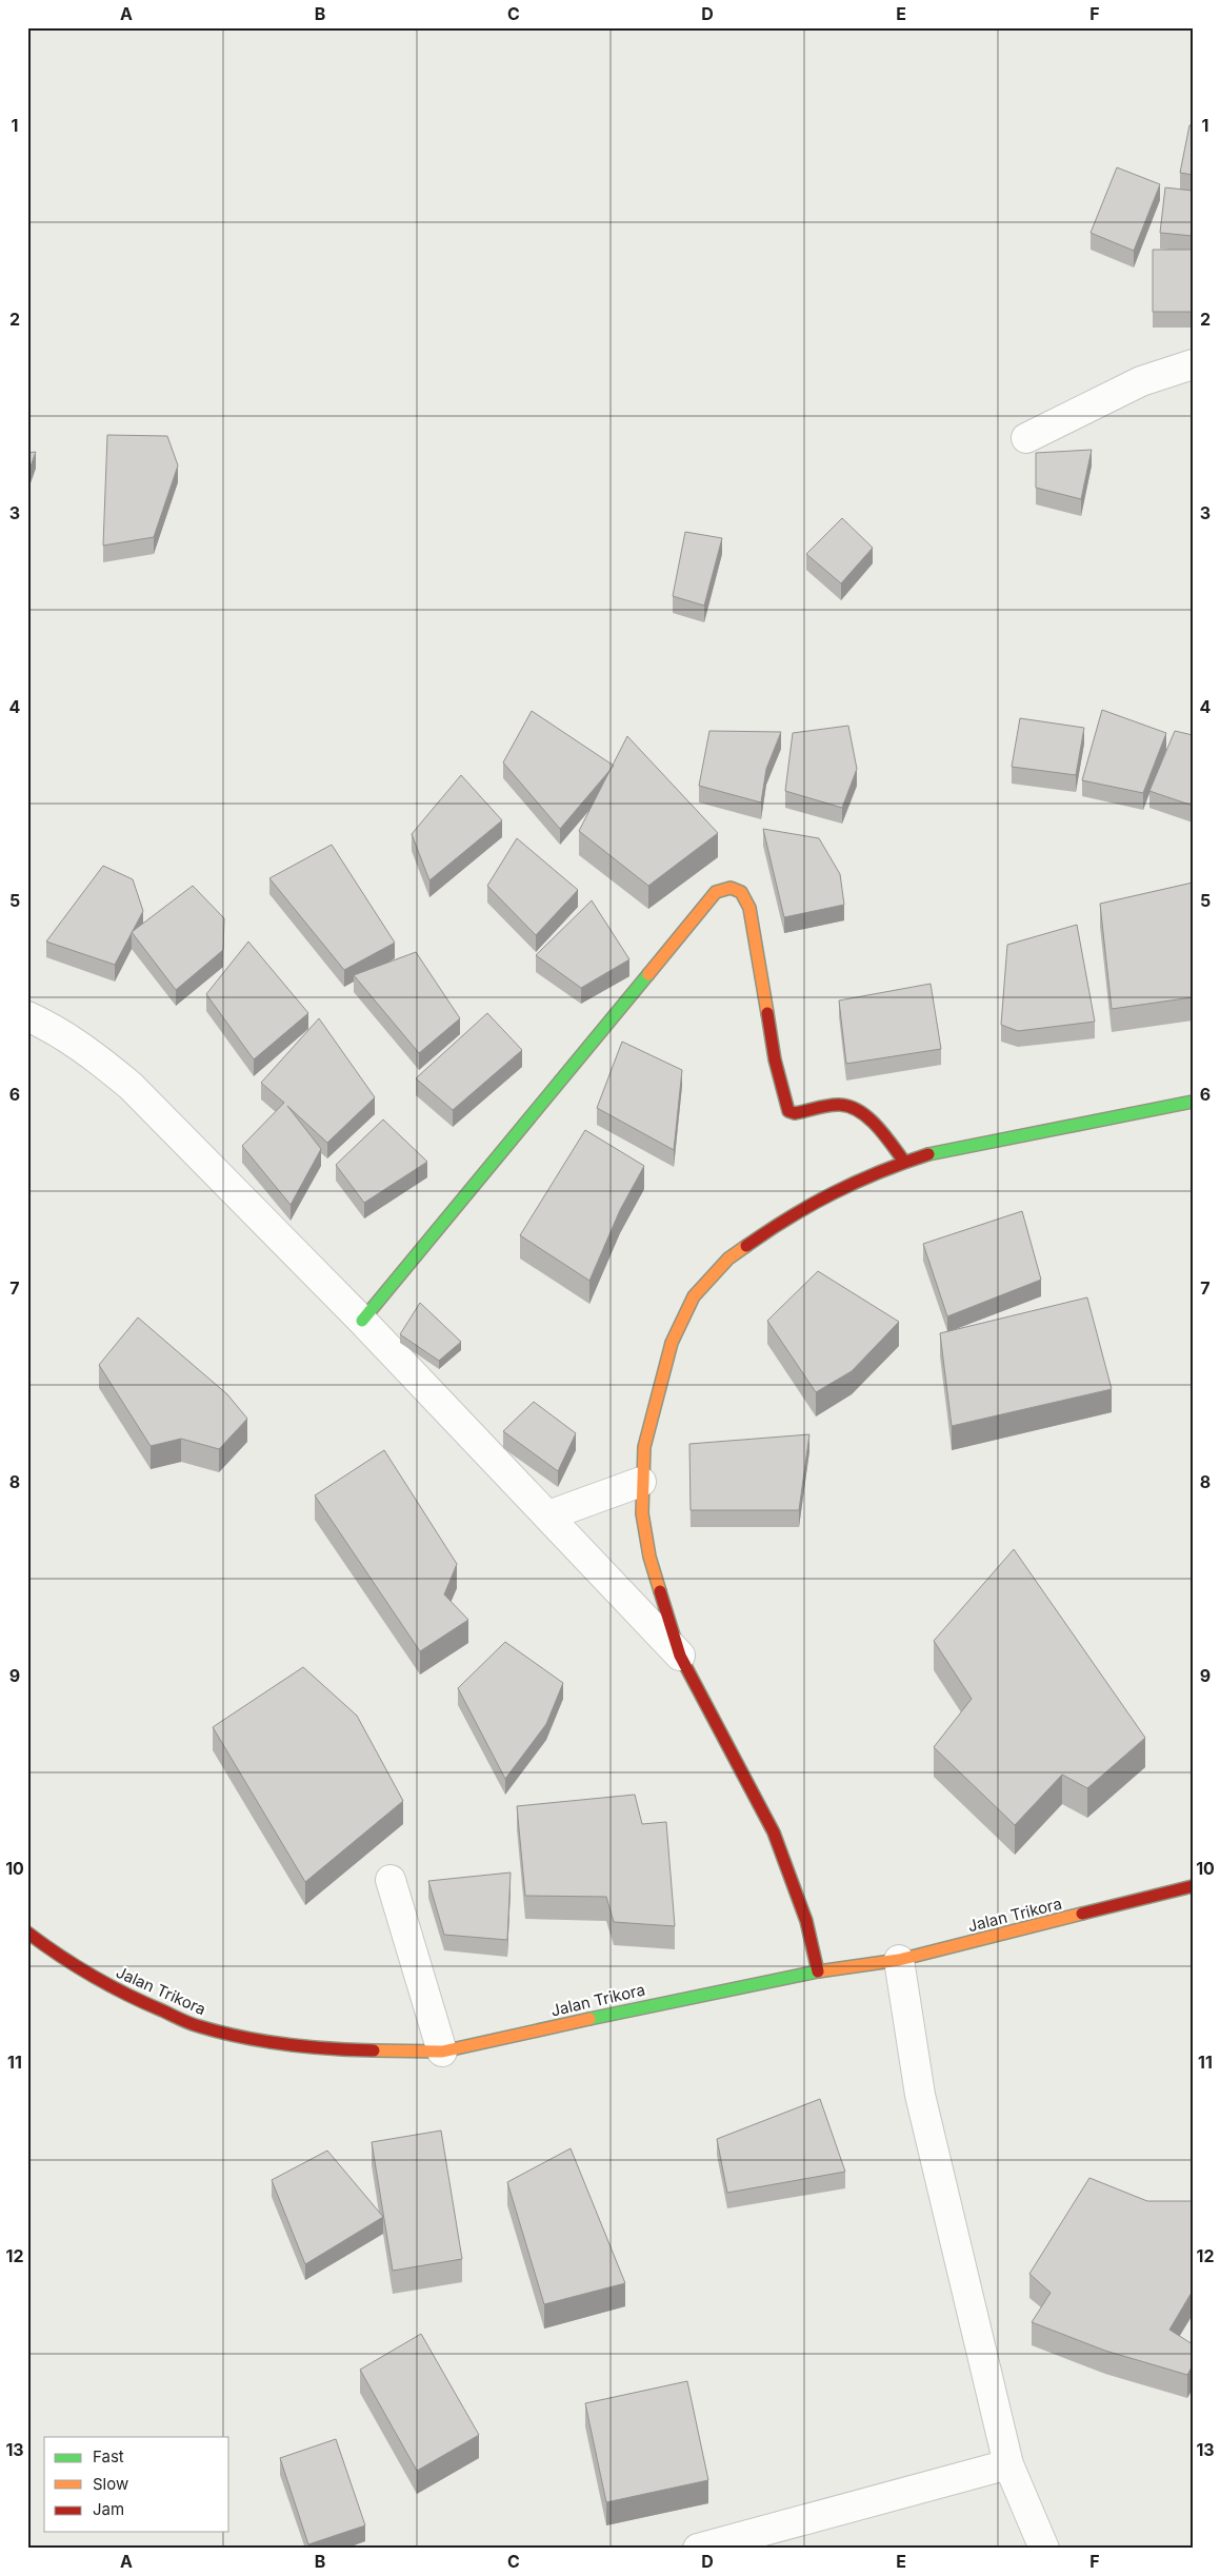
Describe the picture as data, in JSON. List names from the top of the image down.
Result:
{
  "streets": {
    "street": ["Jalan Trikora"]
  },
  "legend": ["Fast", "Slow", "Jam"],
  "grid": {
    "columns": [
      "A",
      "B",
      "C",
      "D",
      "E",
      "F"
    ],
    "rows": [
      "1",
      "2",
      "3",
      "4",
      "5",
      "6",
      "7",
      "8",
      "9",
      "10",
      "11",
      "12",
      "13"
    ]
  }
}
